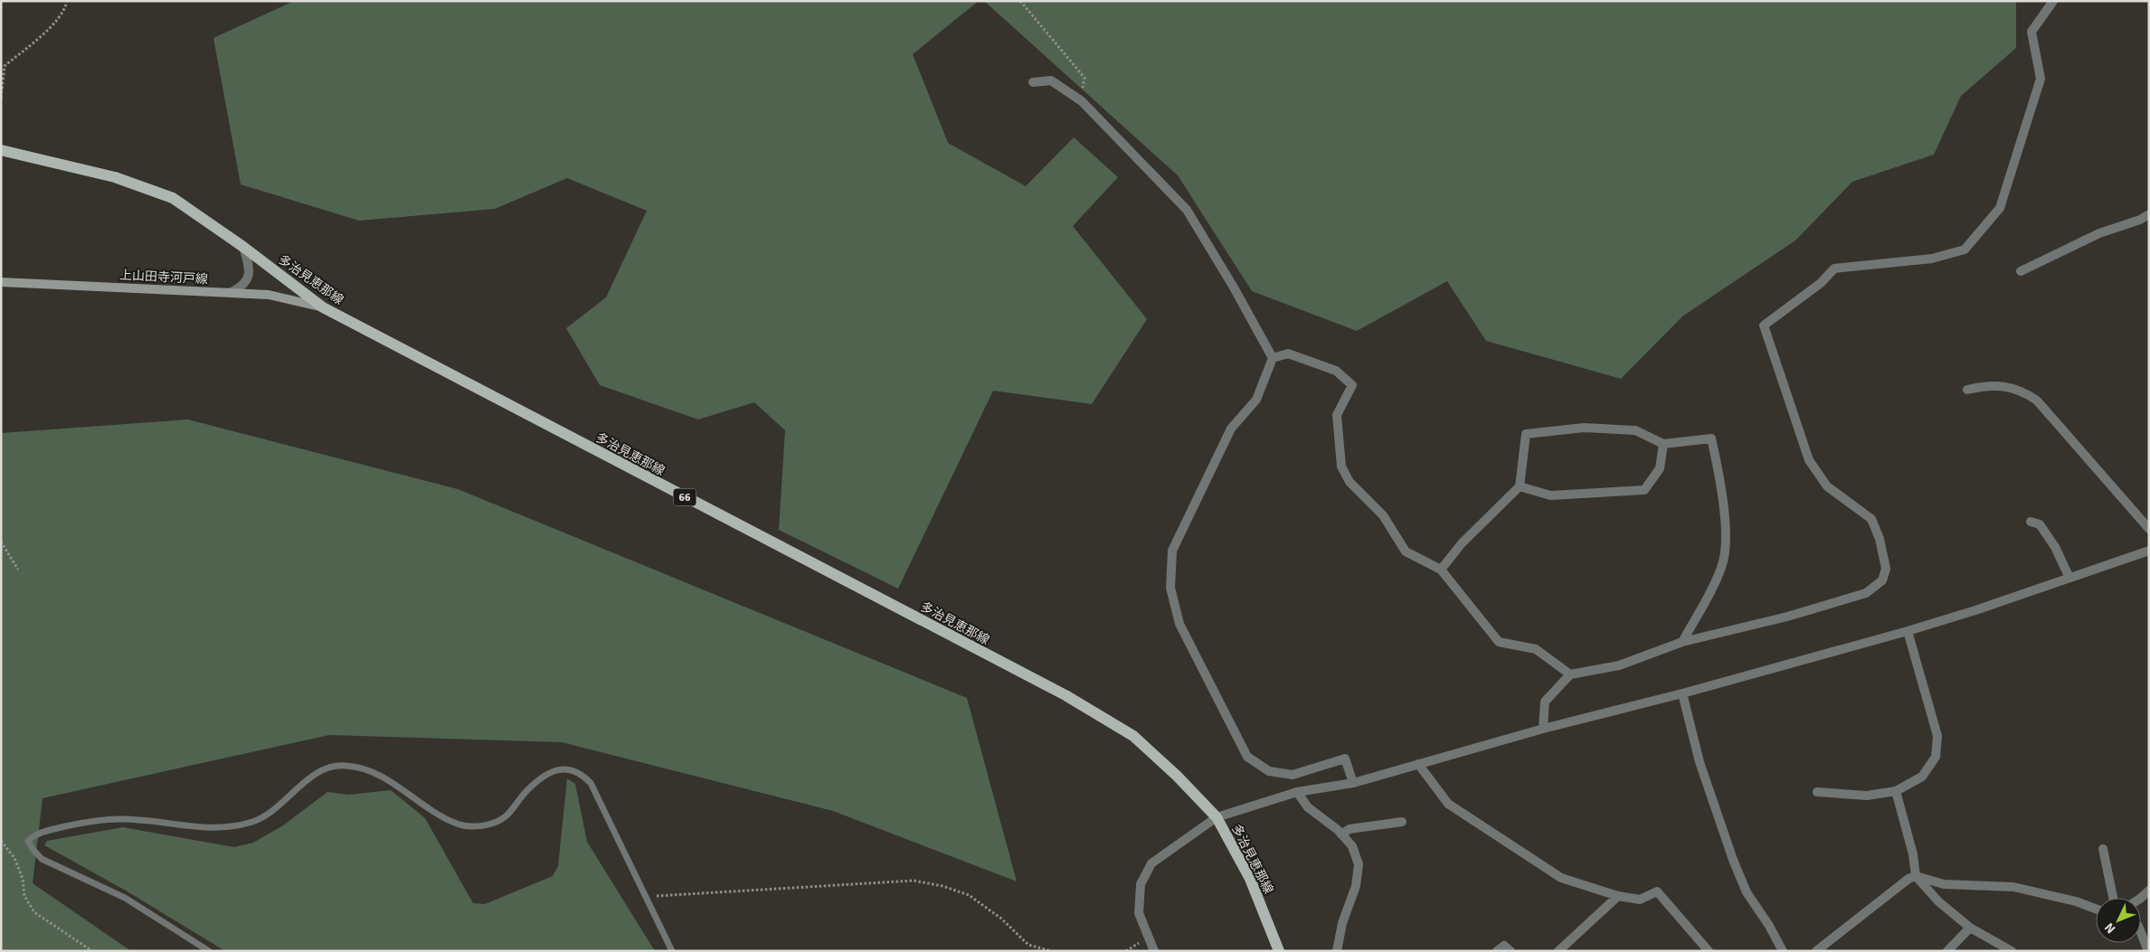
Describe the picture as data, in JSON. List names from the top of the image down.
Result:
{
  "streets": {
    "main road": ["上山田寺河戸線", "多治見恵那線", "66"]
  },
  "crossings": [
    ["上山田寺河戸線", "多治見恵那線"]
  ],
  "north": "bottom left"
}
